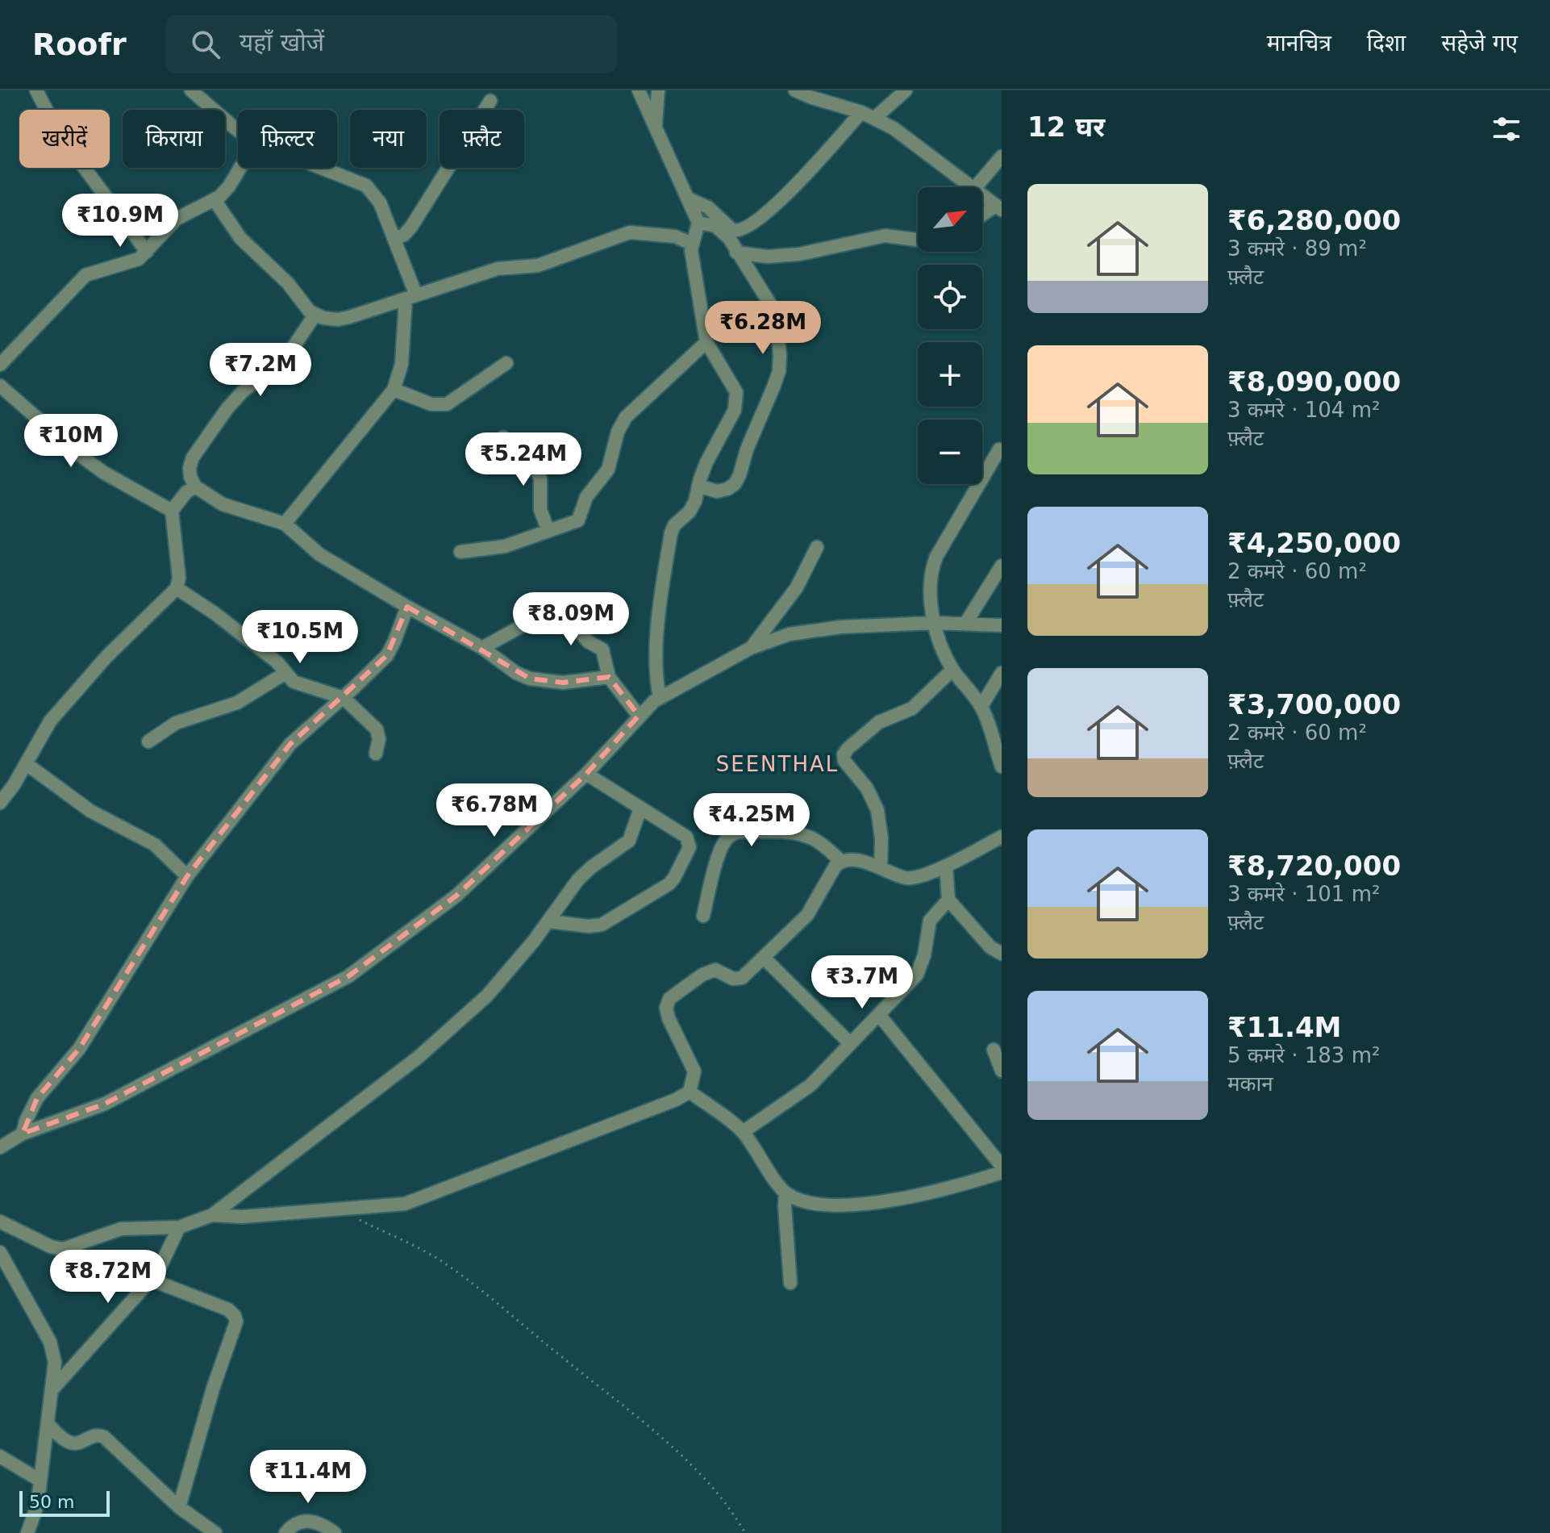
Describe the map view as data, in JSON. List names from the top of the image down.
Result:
{
  "districts": ["SEENTHAL"],
  "scale_bar": "50 m",
  "north": "top right",
  "page": {
    "header": "Roofr",
    "search": "यहाँ खोजें",
    "nav": ["मानचित्र", "दिशा", "सहेजे गए"],
    "heading": "12 घर",
    "chip": [
      "खरीदें",
      "किराया",
      "फ़िल्टर",
      "नया",
      "फ़्लैट"
    ],
    "list": [
      {
        "name": "₹6,280,000",
        "note": "3 कमरे · 89 m² · फ़्लैट"
      },
      {
        "name": "₹8,090,000",
        "note": "3 कमरे · 104 m² · फ़्लैट"
      },
      {
        "name": "₹4,250,000",
        "note": "2 कमरे · 60 m² · फ़्लैट"
      },
      {
        "name": "₹3,700,000",
        "note": "2 कमरे · 60 m² · फ़्लैट"
      },
      {
        "name": "₹8,720,000",
        "note": "3 कमरे · 101 m² · फ़्लैट"
      },
      {
        "name": "₹11.4M",
        "note": "5 कमरे · 183 m² · मकान"
      }
    ],
    "map_buttons": ["+", "−"],
    "price": [
      "₹10.9M",
      "₹6.28M",
      "₹7.2M",
      "₹10M",
      "₹5.24M",
      "₹8.09M",
      "₹10.5M",
      "₹6.78M",
      "₹4.25M",
      "₹3.7M",
      "₹8.72M",
      "₹11.4M"
    ],
    "scale": "50 m"
  }
}
